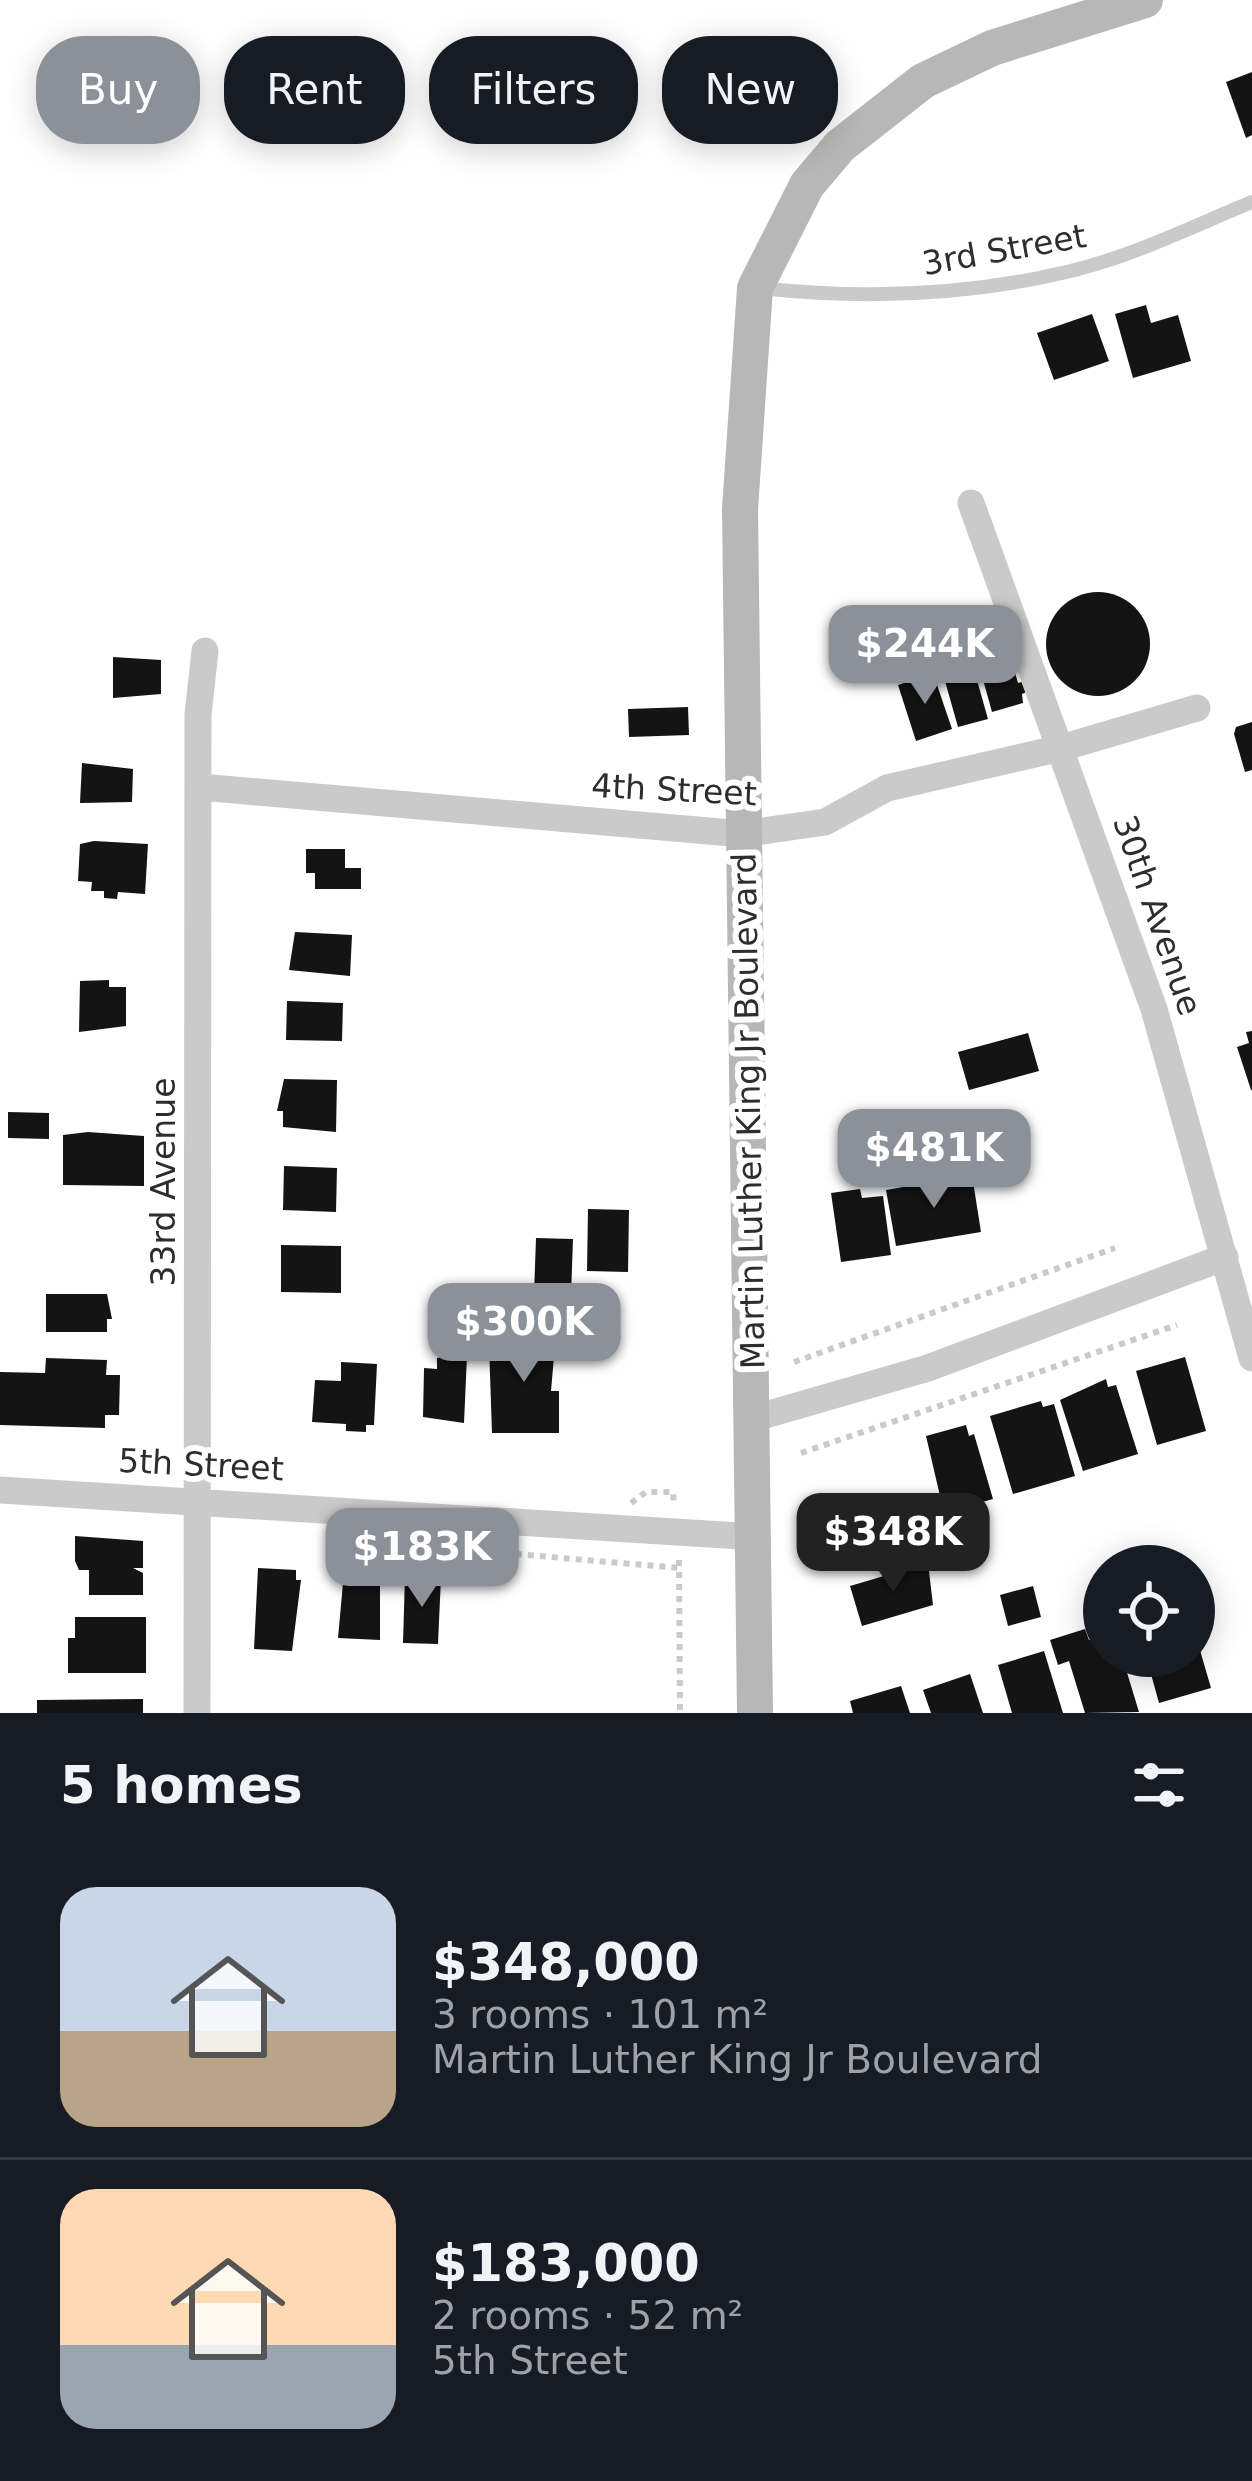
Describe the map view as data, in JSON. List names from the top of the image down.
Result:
{
  "streets": {
    "main road": ["Martin Luther King Jr Boulevard"],
    "street": [
      "4th Street",
      "30th Avenue",
      "33rd Avenue",
      "5th Street"
    ],
    "lane": ["3rd Street"]
  },
  "crossings": [
    ["3rd Street", "Martin Luther King Jr Boulevard"],
    ["4th Street", "30th Avenue"],
    ["4th Street", "Martin Luther King Jr Boulevard"],
    ["4th Street", "33rd Avenue"],
    ["Martin Luther King Jr Boulevard", "5th Street"],
    ["33rd Avenue", "5th Street"]
  ],
  "page": {
    "chip": [
      "Buy",
      "Rent",
      "Filters",
      "New"
    ],
    "price": [
      "$244K",
      "$481K",
      "$300K",
      "$348K",
      "$183K"
    ],
    "heading": "5 homes",
    "list": [
      {
        "name": "$348,000",
        "note": "3 rooms · 101 m² · Martin Luther King Jr Boulevard"
      },
      {
        "name": "$183,000",
        "note": "2 rooms · 52 m² · 5th Street"
      }
    ]
  }
}
